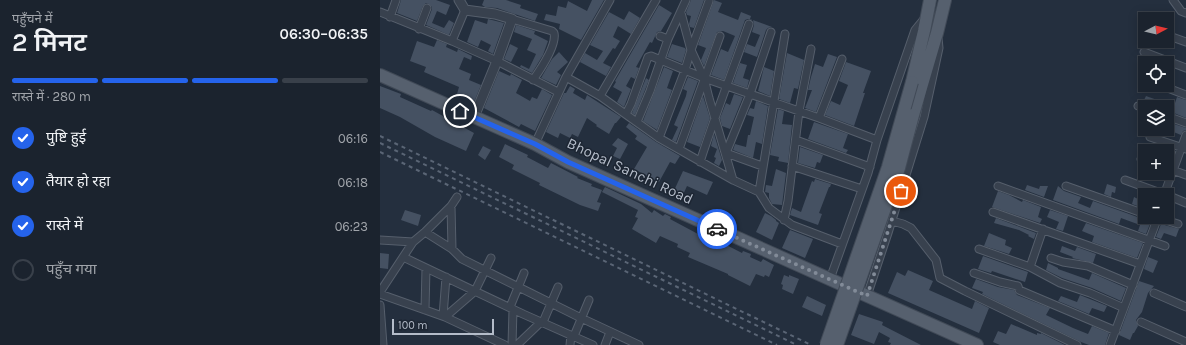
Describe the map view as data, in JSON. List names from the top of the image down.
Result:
{
  "streets": {
    "main road": ["Bhopal Sanchi Road"]
  },
  "scale_bar": "100 m",
  "north": "right",
  "page": {
    "heading": ["2 मिनट", "पहुँचने में", "06:30–06:35"],
    "map_buttons": ["+", "−"],
    "bar": "रास्ते में · 280 m",
    "list": [
      ["पुष्टि हुई", "06:16"],
      ["तैयार हो रहा", "06:18"],
      ["रास्ते में", "06:23"],
      "पहुँच गया"
    ],
    "scale": "100 m"
  }
}
